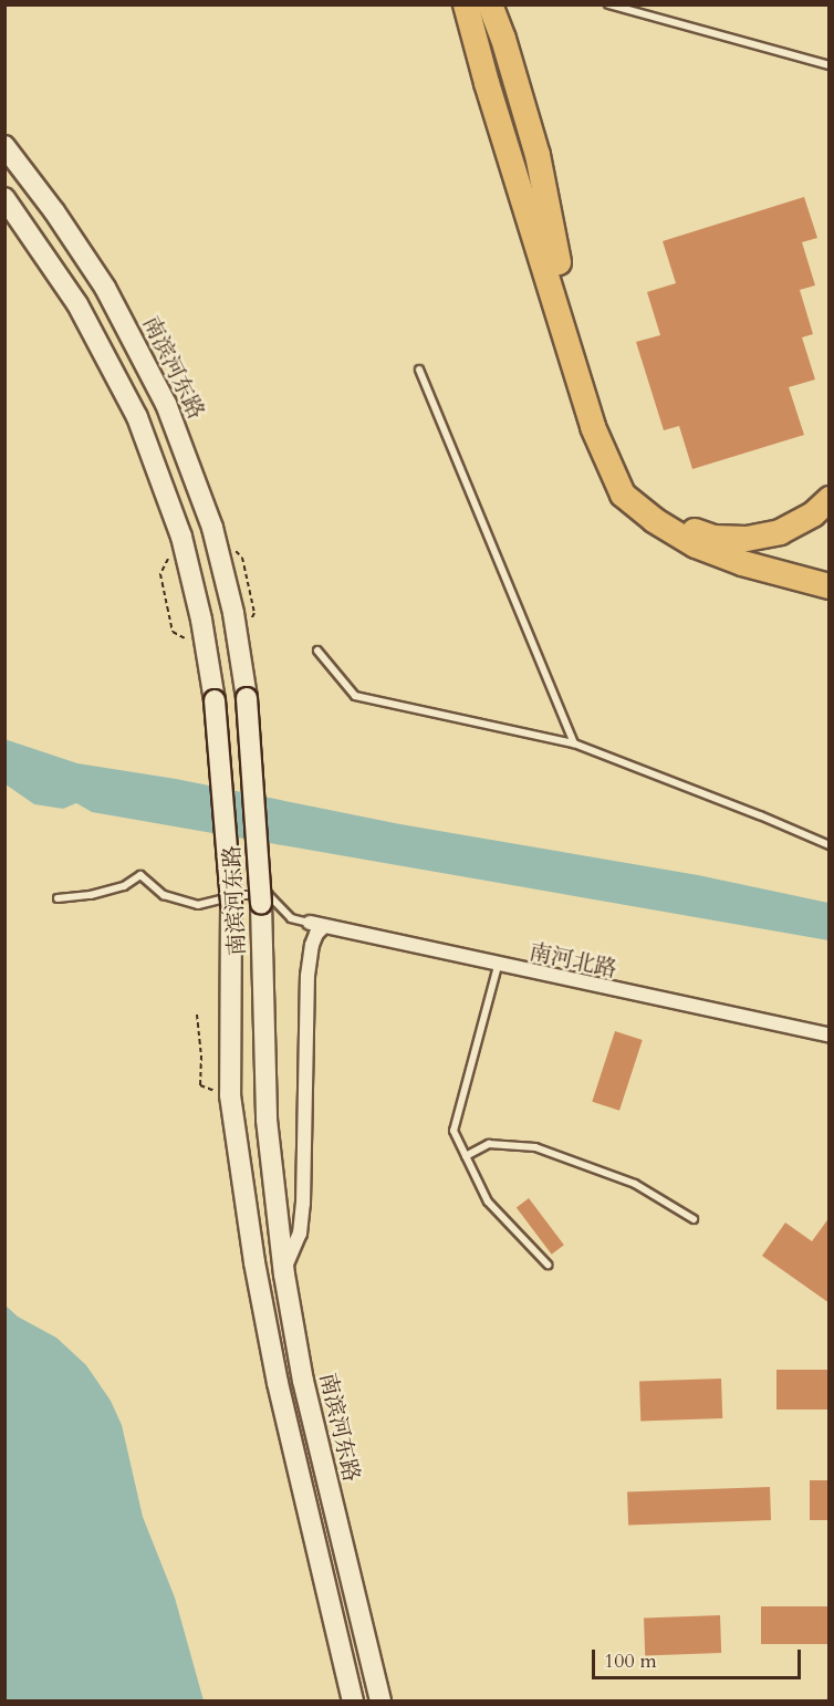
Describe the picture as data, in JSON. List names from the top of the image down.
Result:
{
  "streets": {
    "main road": ["南滨河东路"],
    "street": ["南河北路"]
  },
  "scale_bar": "100 m"
}
